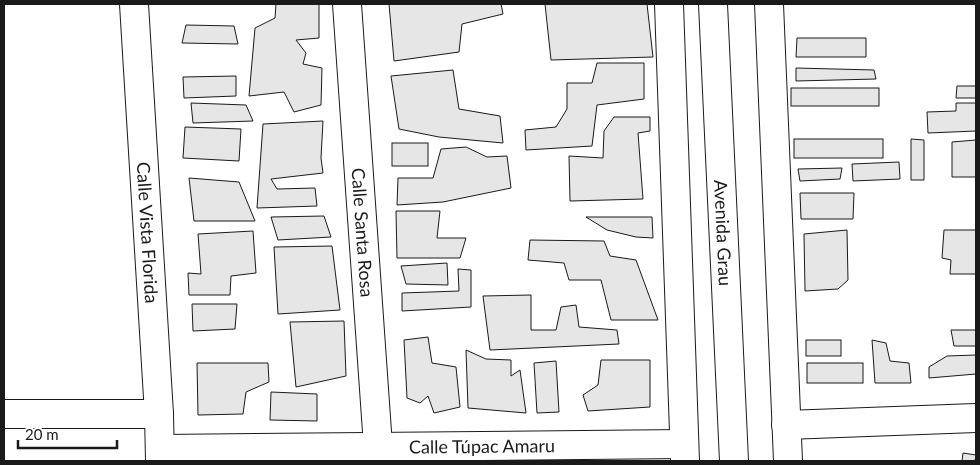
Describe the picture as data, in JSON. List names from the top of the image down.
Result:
{
  "streets": {
    "street": [
      "Calle Vista Florida",
      "Calle Santa Rosa",
      "Avenida Grau",
      "Calle Túpac Amaru"
    ]
  },
  "crossings": [
    ["Calle Vista Florida", "Calle Túpac Amaru"],
    ["Calle Santa Rosa", "Calle Túpac Amaru"]
  ],
  "scale_bar": "20 m"
}
